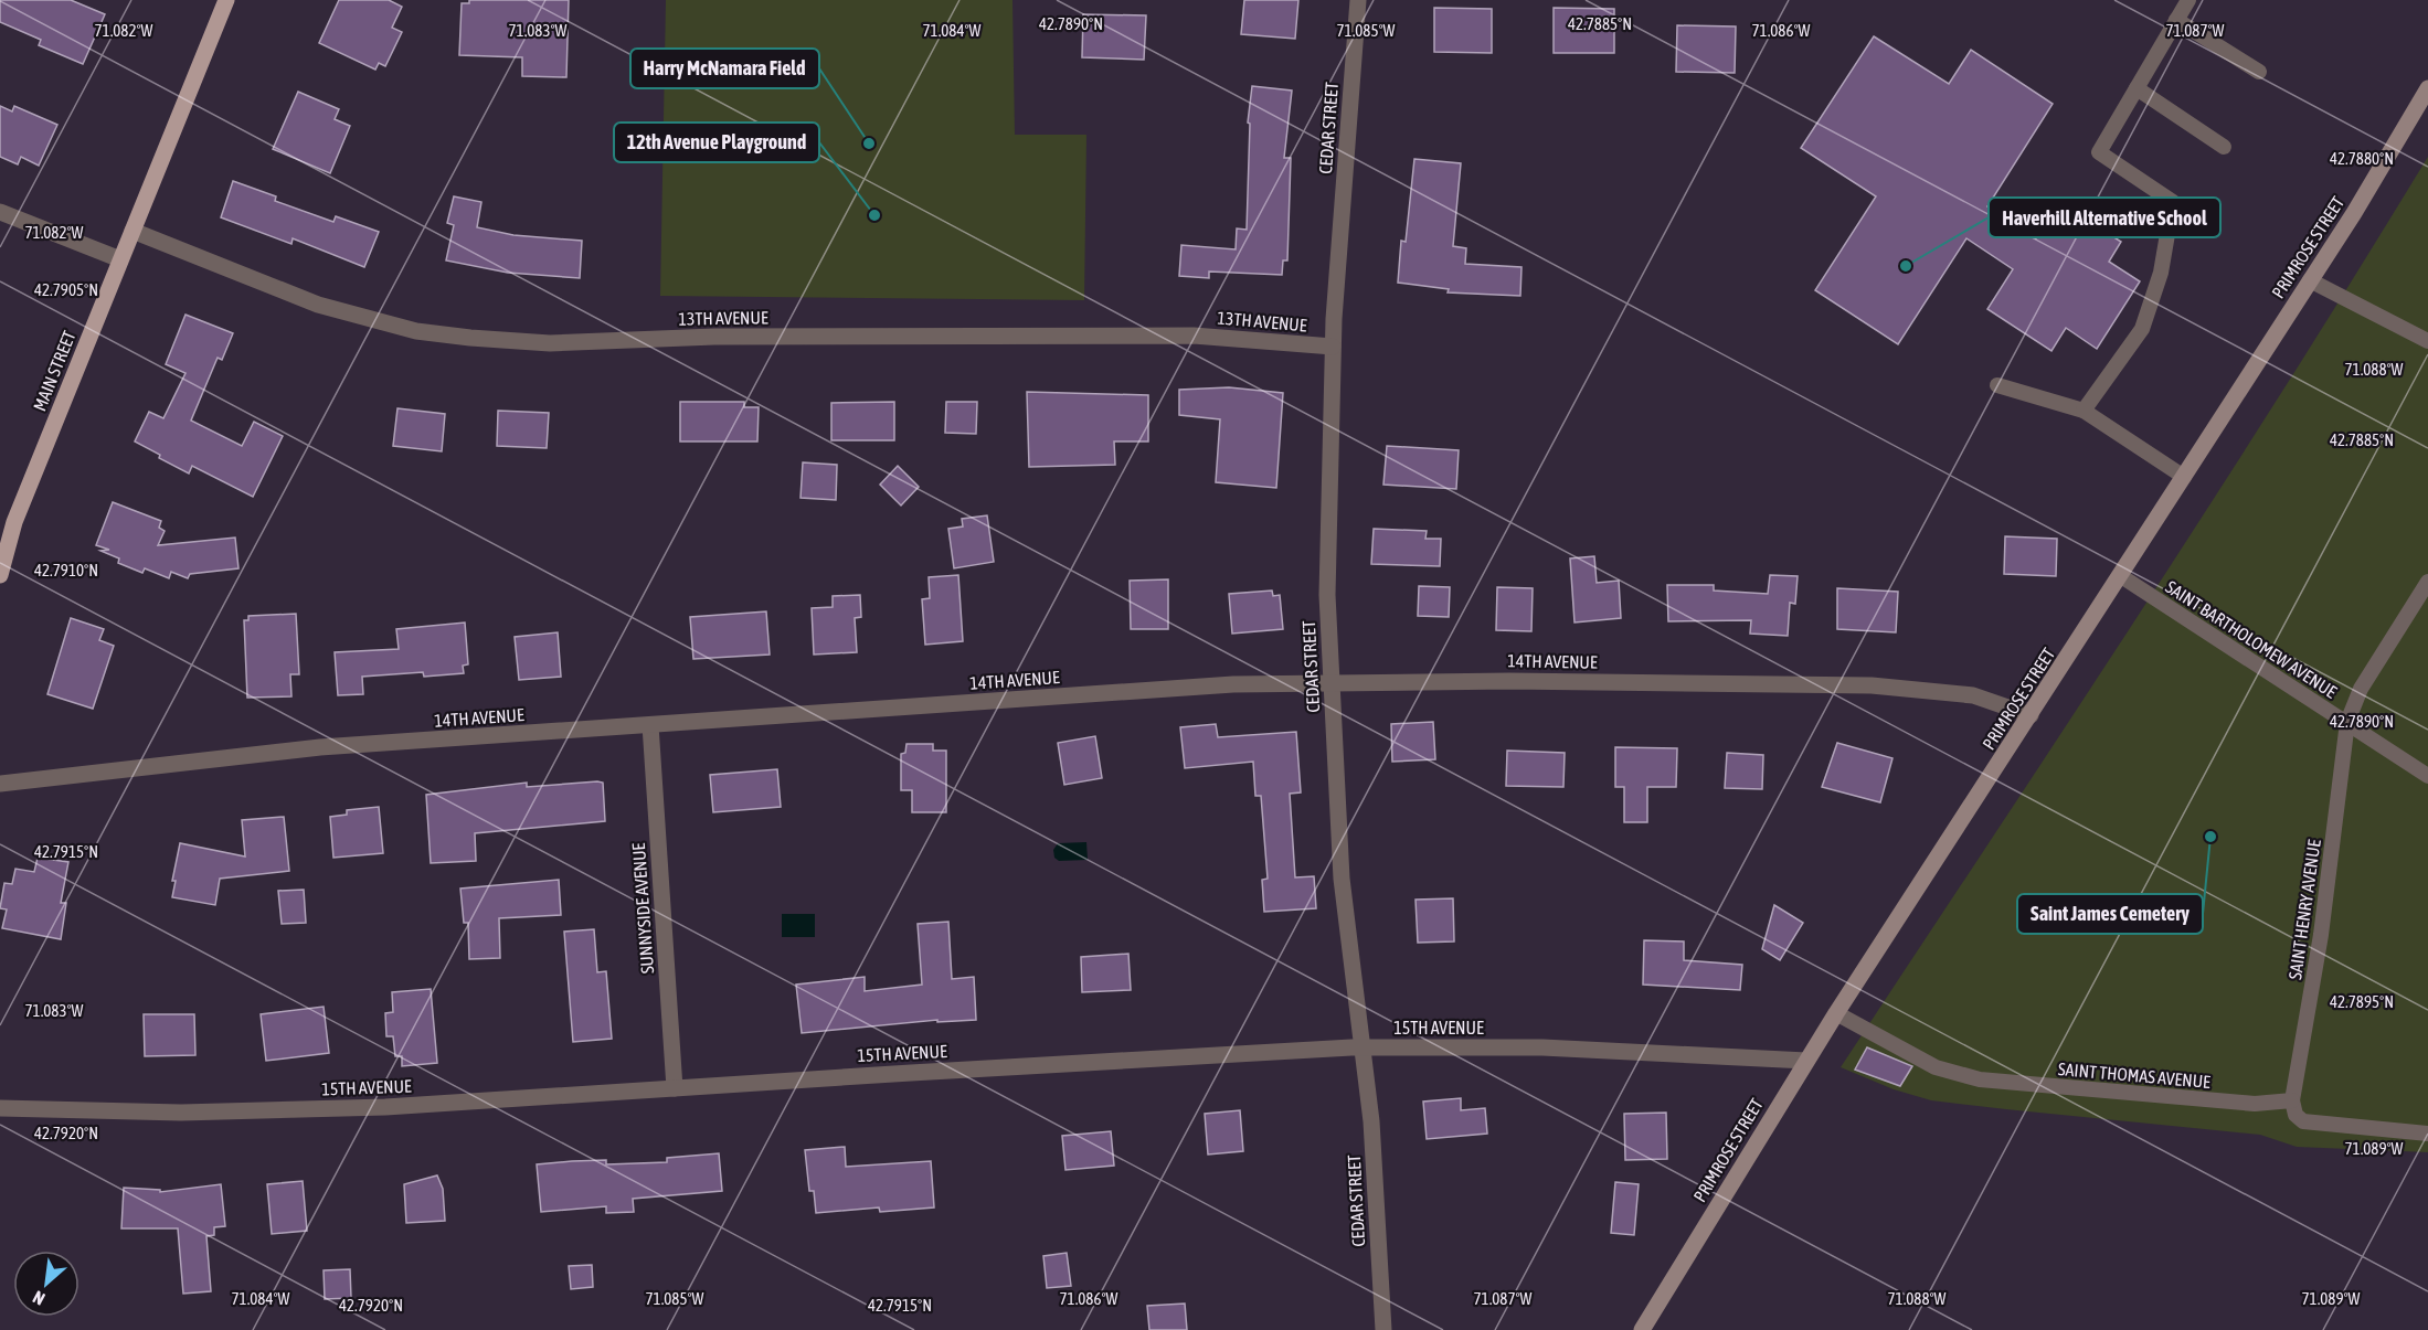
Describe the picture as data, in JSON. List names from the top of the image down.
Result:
{
  "streets": {
    "main road": ["PRIMROSE STREET", "MAIN STREET"],
    "street": [
      "CEDAR STREET",
      "13TH AVENUE",
      "14TH AVENUE",
      "SUNNYSIDE AVENUE",
      "15TH AVENUE"
    ],
    "lane": ["SAINT BARTHOLOMEW AVENUE", "SAINT HENRY AVENUE", "SAINT THOMAS AVENUE"]
  },
  "crossings": [
    ["CEDAR STREET", "13TH AVENUE"],
    ["CEDAR STREET", "14TH AVENUE"],
    ["CEDAR STREET", "15TH AVENUE"],
    ["PRIMROSE STREET", "SAINT BARTHOLOMEW AVENUE"],
    ["PRIMROSE STREET", "14TH AVENUE"],
    ["PRIMROSE STREET", "15TH AVENUE"],
    ["PRIMROSE STREET", "SAINT THOMAS AVENUE"],
    ["13TH AVENUE", "MAIN STREET"],
    ["SAINT BARTHOLOMEW AVENUE", "SAINT HENRY AVENUE"],
    ["14TH AVENUE", "SUNNYSIDE AVENUE"],
    ["SUNNYSIDE AVENUE", "15TH AVENUE"],
    ["SAINT HENRY AVENUE", "SAINT THOMAS AVENUE"]
  ],
  "places": [
    "Harry McNamara Field",
    "12th Avenue Playground",
    "Haverhill Alternative School",
    "Saint James Cemetery"
  ],
  "north": "bottom left",
  "coordinates": [
    "42.7890°N",
    "42.7885°N",
    "71.082°W",
    "71.083°W",
    "71.084°W",
    "71.085°W",
    "71.086°W",
    "71.087°W",
    "42.7880°N",
    "42.7905°N",
    "71.088°W",
    "42.7910°N",
    "42.7915°N",
    "42.7895°N",
    "42.7920°N",
    "71.089°W"
  ]
}
